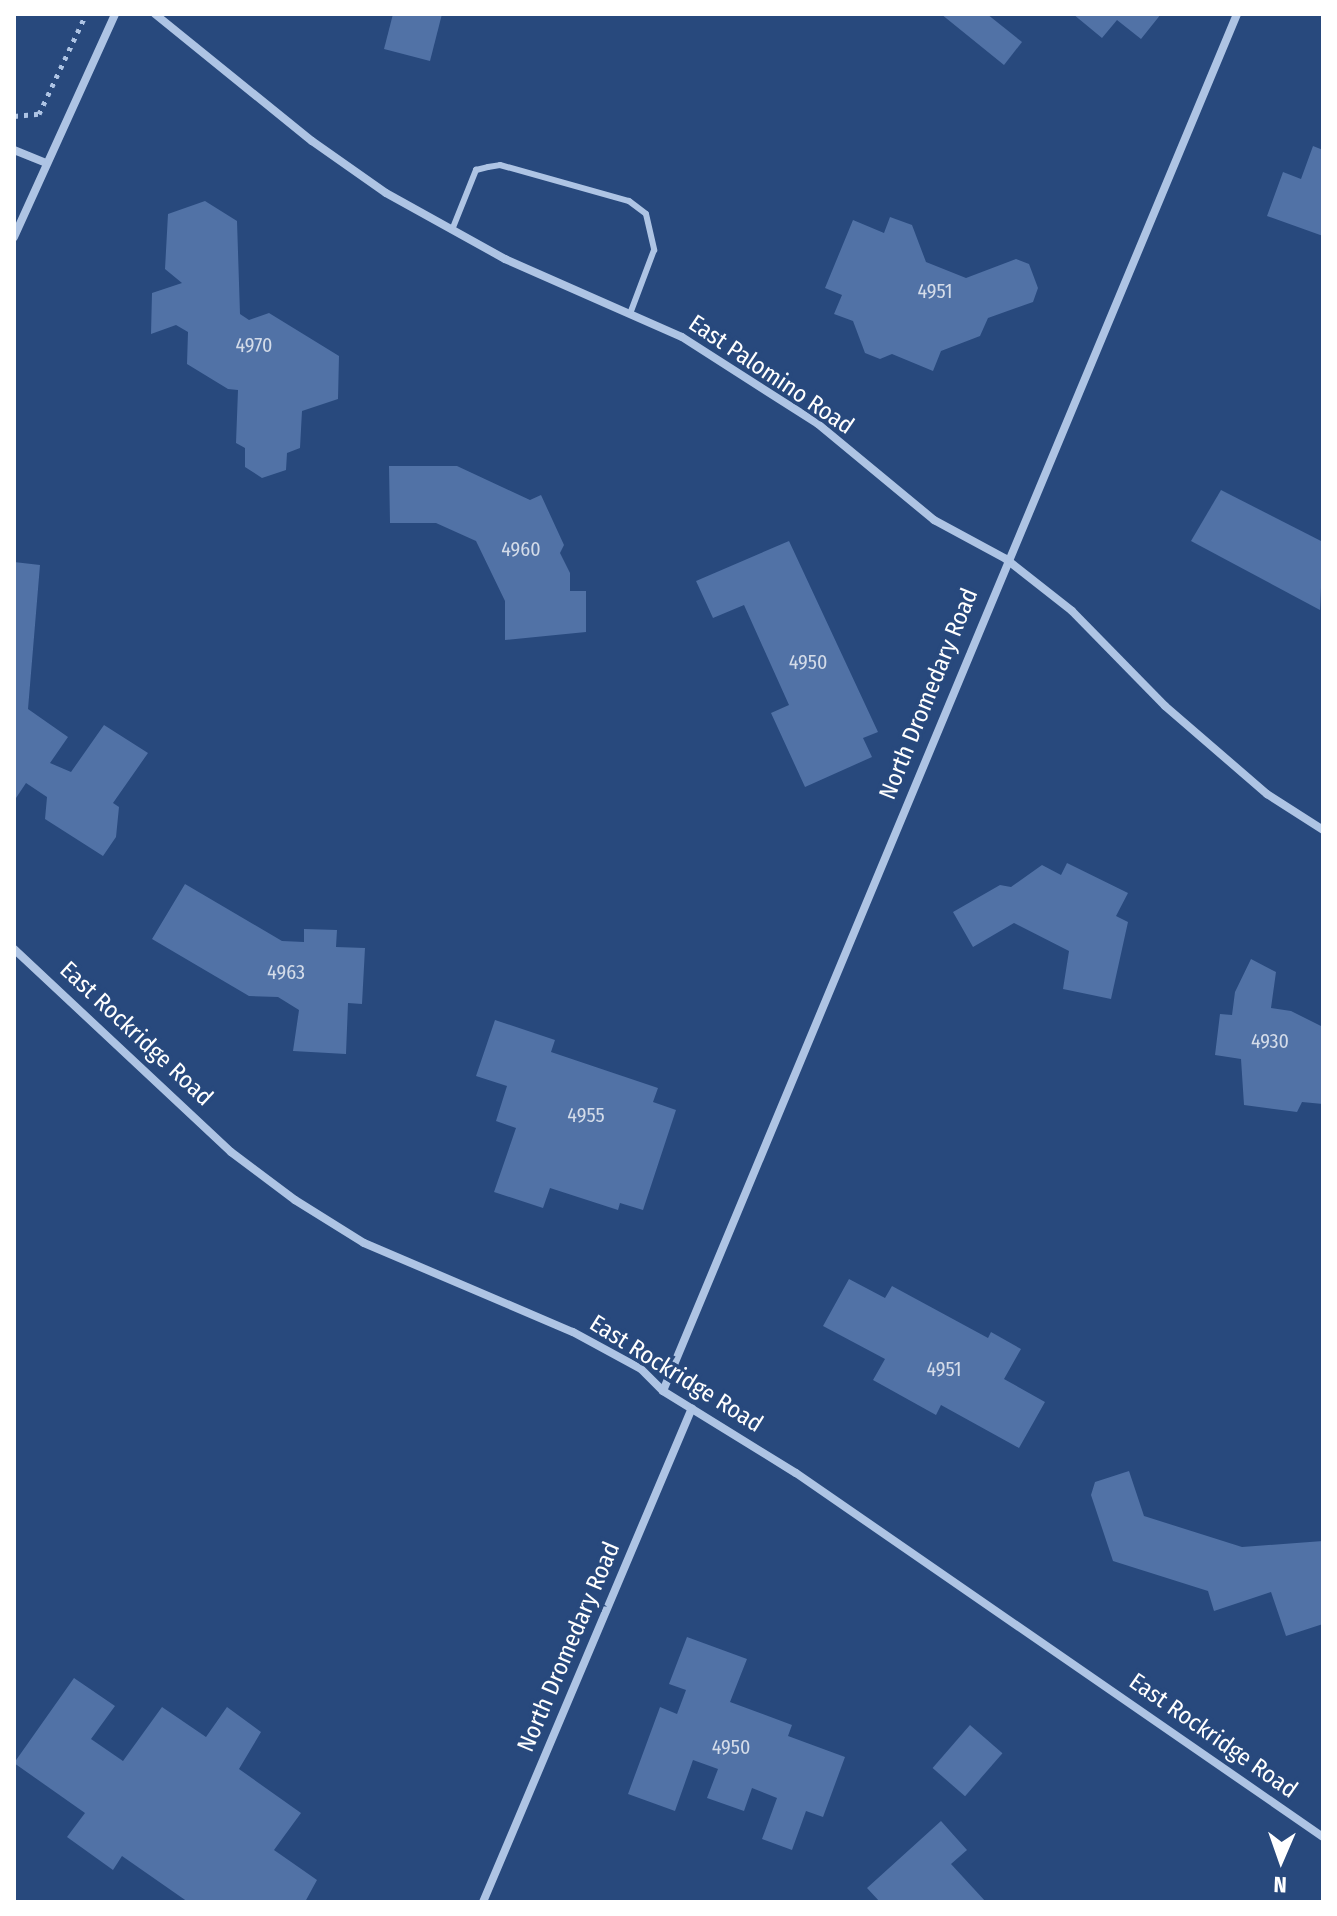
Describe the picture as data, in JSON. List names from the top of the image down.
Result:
{
  "streets": {
    "street": ["East Palomino Road", "North Dromedary Road", "East Rockridge Road"]
  },
  "crossings": [
    ["East Palomino Road", "North Dromedary Road"],
    ["North Dromedary Road", "East Rockridge Road"]
  ],
  "house_numbers": [
    "4951",
    "4970",
    "4960",
    "4950",
    "4963",
    "4930",
    "4955",
    "4951",
    "4950"
  ],
  "north": "bottom"
}
